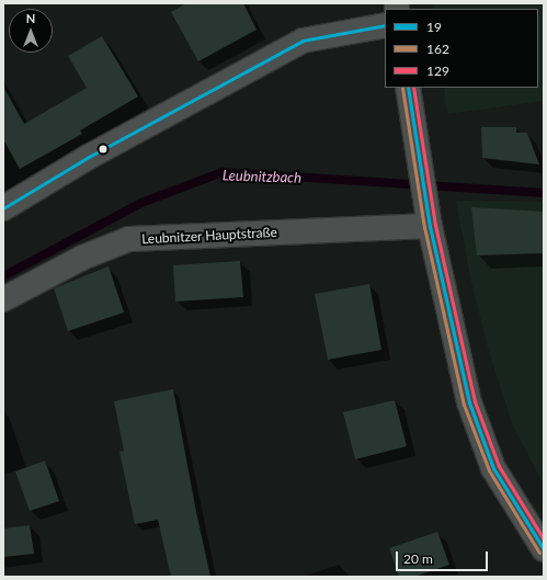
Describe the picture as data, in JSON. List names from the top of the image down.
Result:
{
  "streets": {
    "street": ["Leubnitzer Hauptstraße"]
  },
  "water": ["Leubnitzbach"],
  "lines": ["transit line 19", "transit line 162", "transit line 129"],
  "legend": ["19", "162", "129"],
  "scale_bar": "20 m",
  "north": "top"
}
